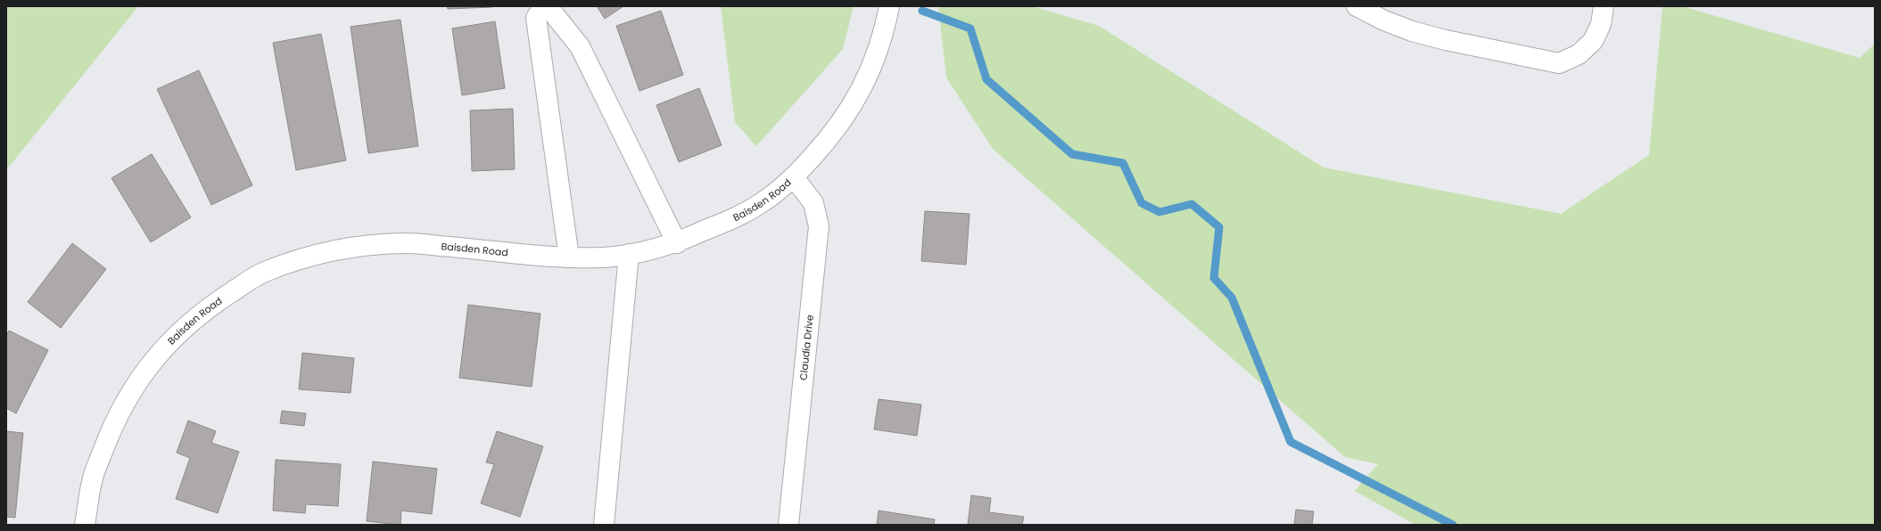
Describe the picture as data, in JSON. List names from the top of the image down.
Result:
{
  "streets": {
    "street": ["Baisden Road", "Claudia Drive"]
  },
  "crossings": [
    ["Baisden Road", "Claudia Drive"]
  ]
}
